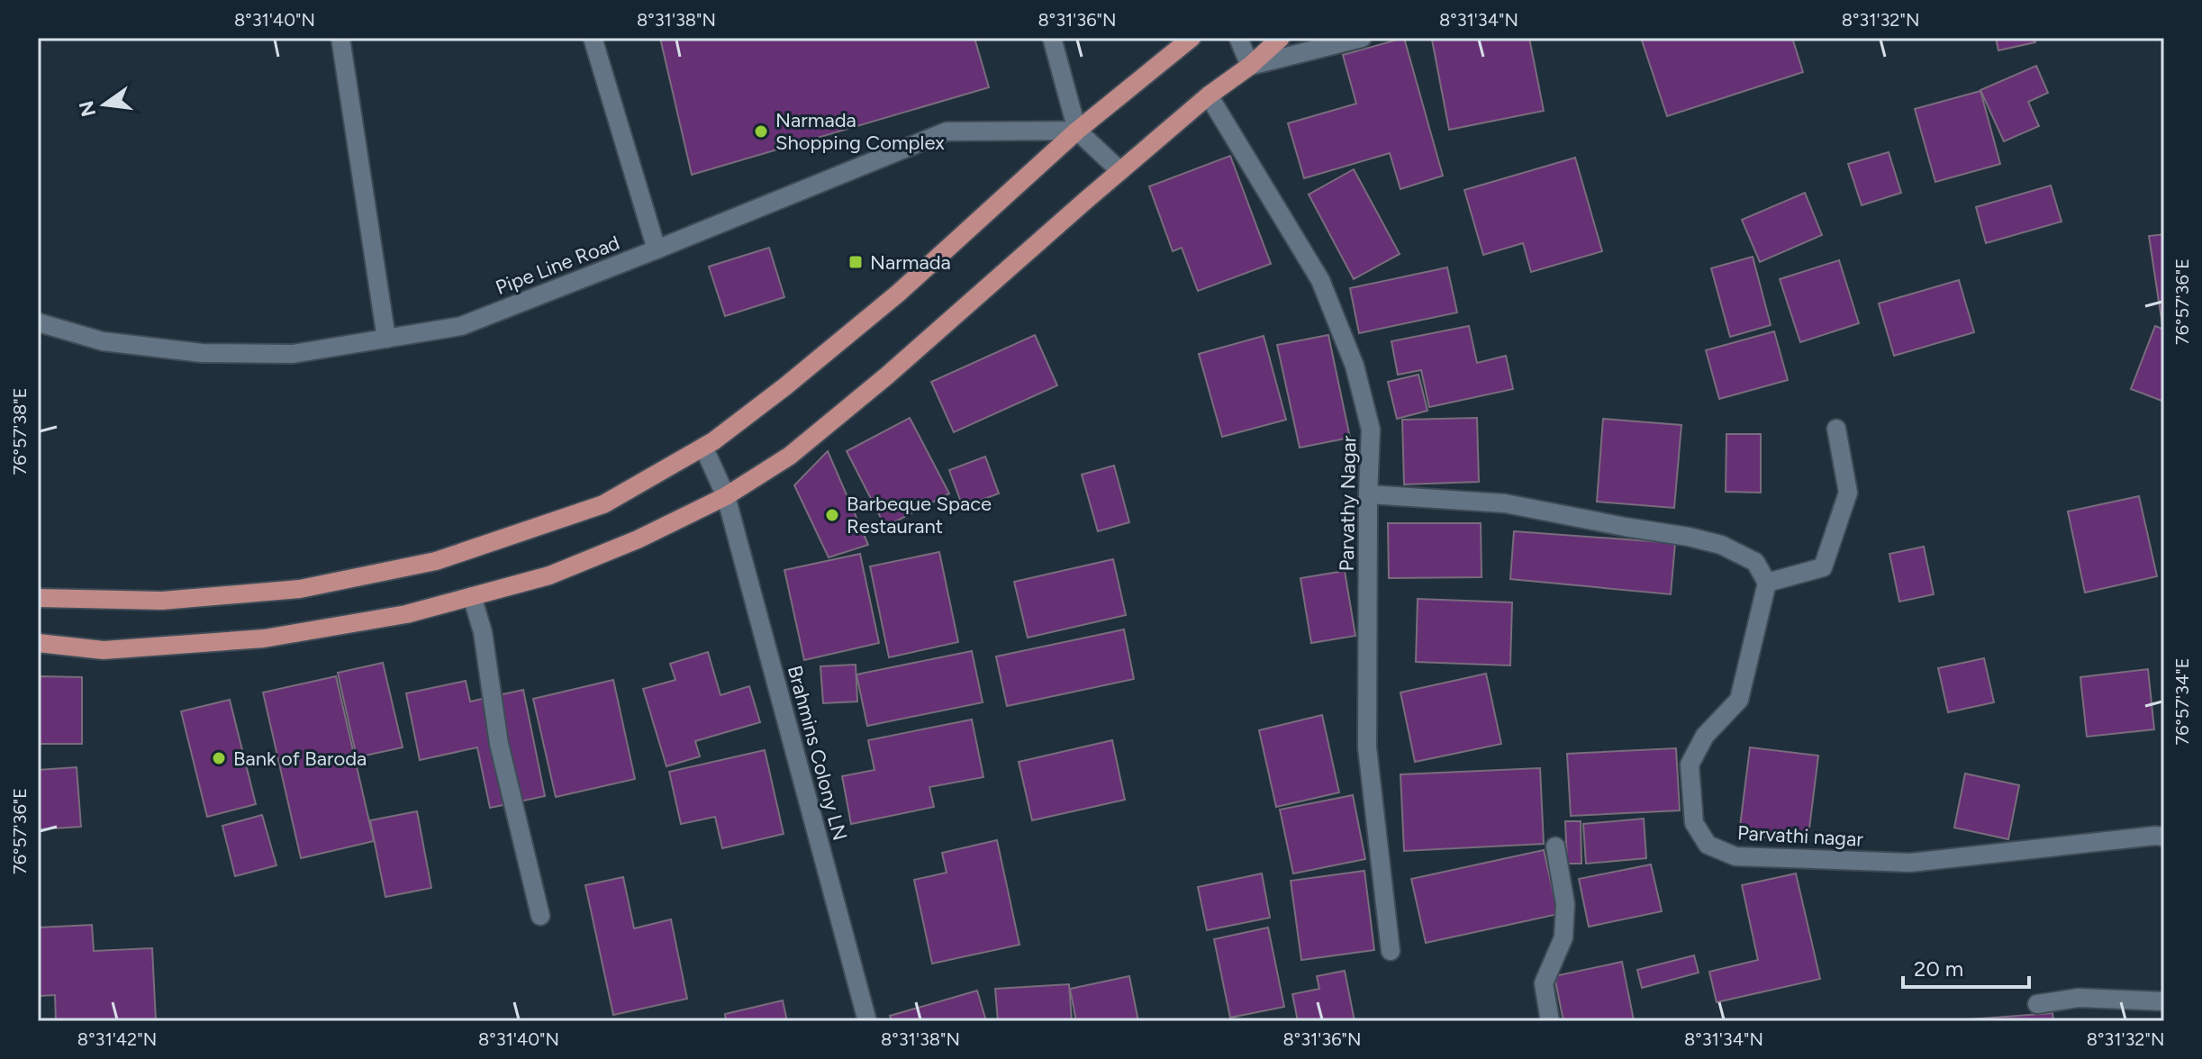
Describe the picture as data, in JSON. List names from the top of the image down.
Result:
{
  "streets": {
    "street": [
      "Pipe Line Road",
      "Parvathy Nagar",
      "Brahmins Colony LN",
      "Parvathi nagar"
    ]
  },
  "places": {
    "other": ["Narmada Shopping Complex", "Barbeque Space Restaurant", "Bank of Baroda"],
    "transit": ["Narmada"]
  },
  "scale_bar": "20 m",
  "north": "left",
  "coordinates": [
    "8°31'40\"N",
    "8°31'38\"N",
    "8°31'36\"N",
    "8°31'34\"N",
    "8°31'32\"N",
    "76°57'36\"E",
    "76°57'38\"E",
    "76°57'34\"E",
    "8°31'42\"N"
  ]
}
